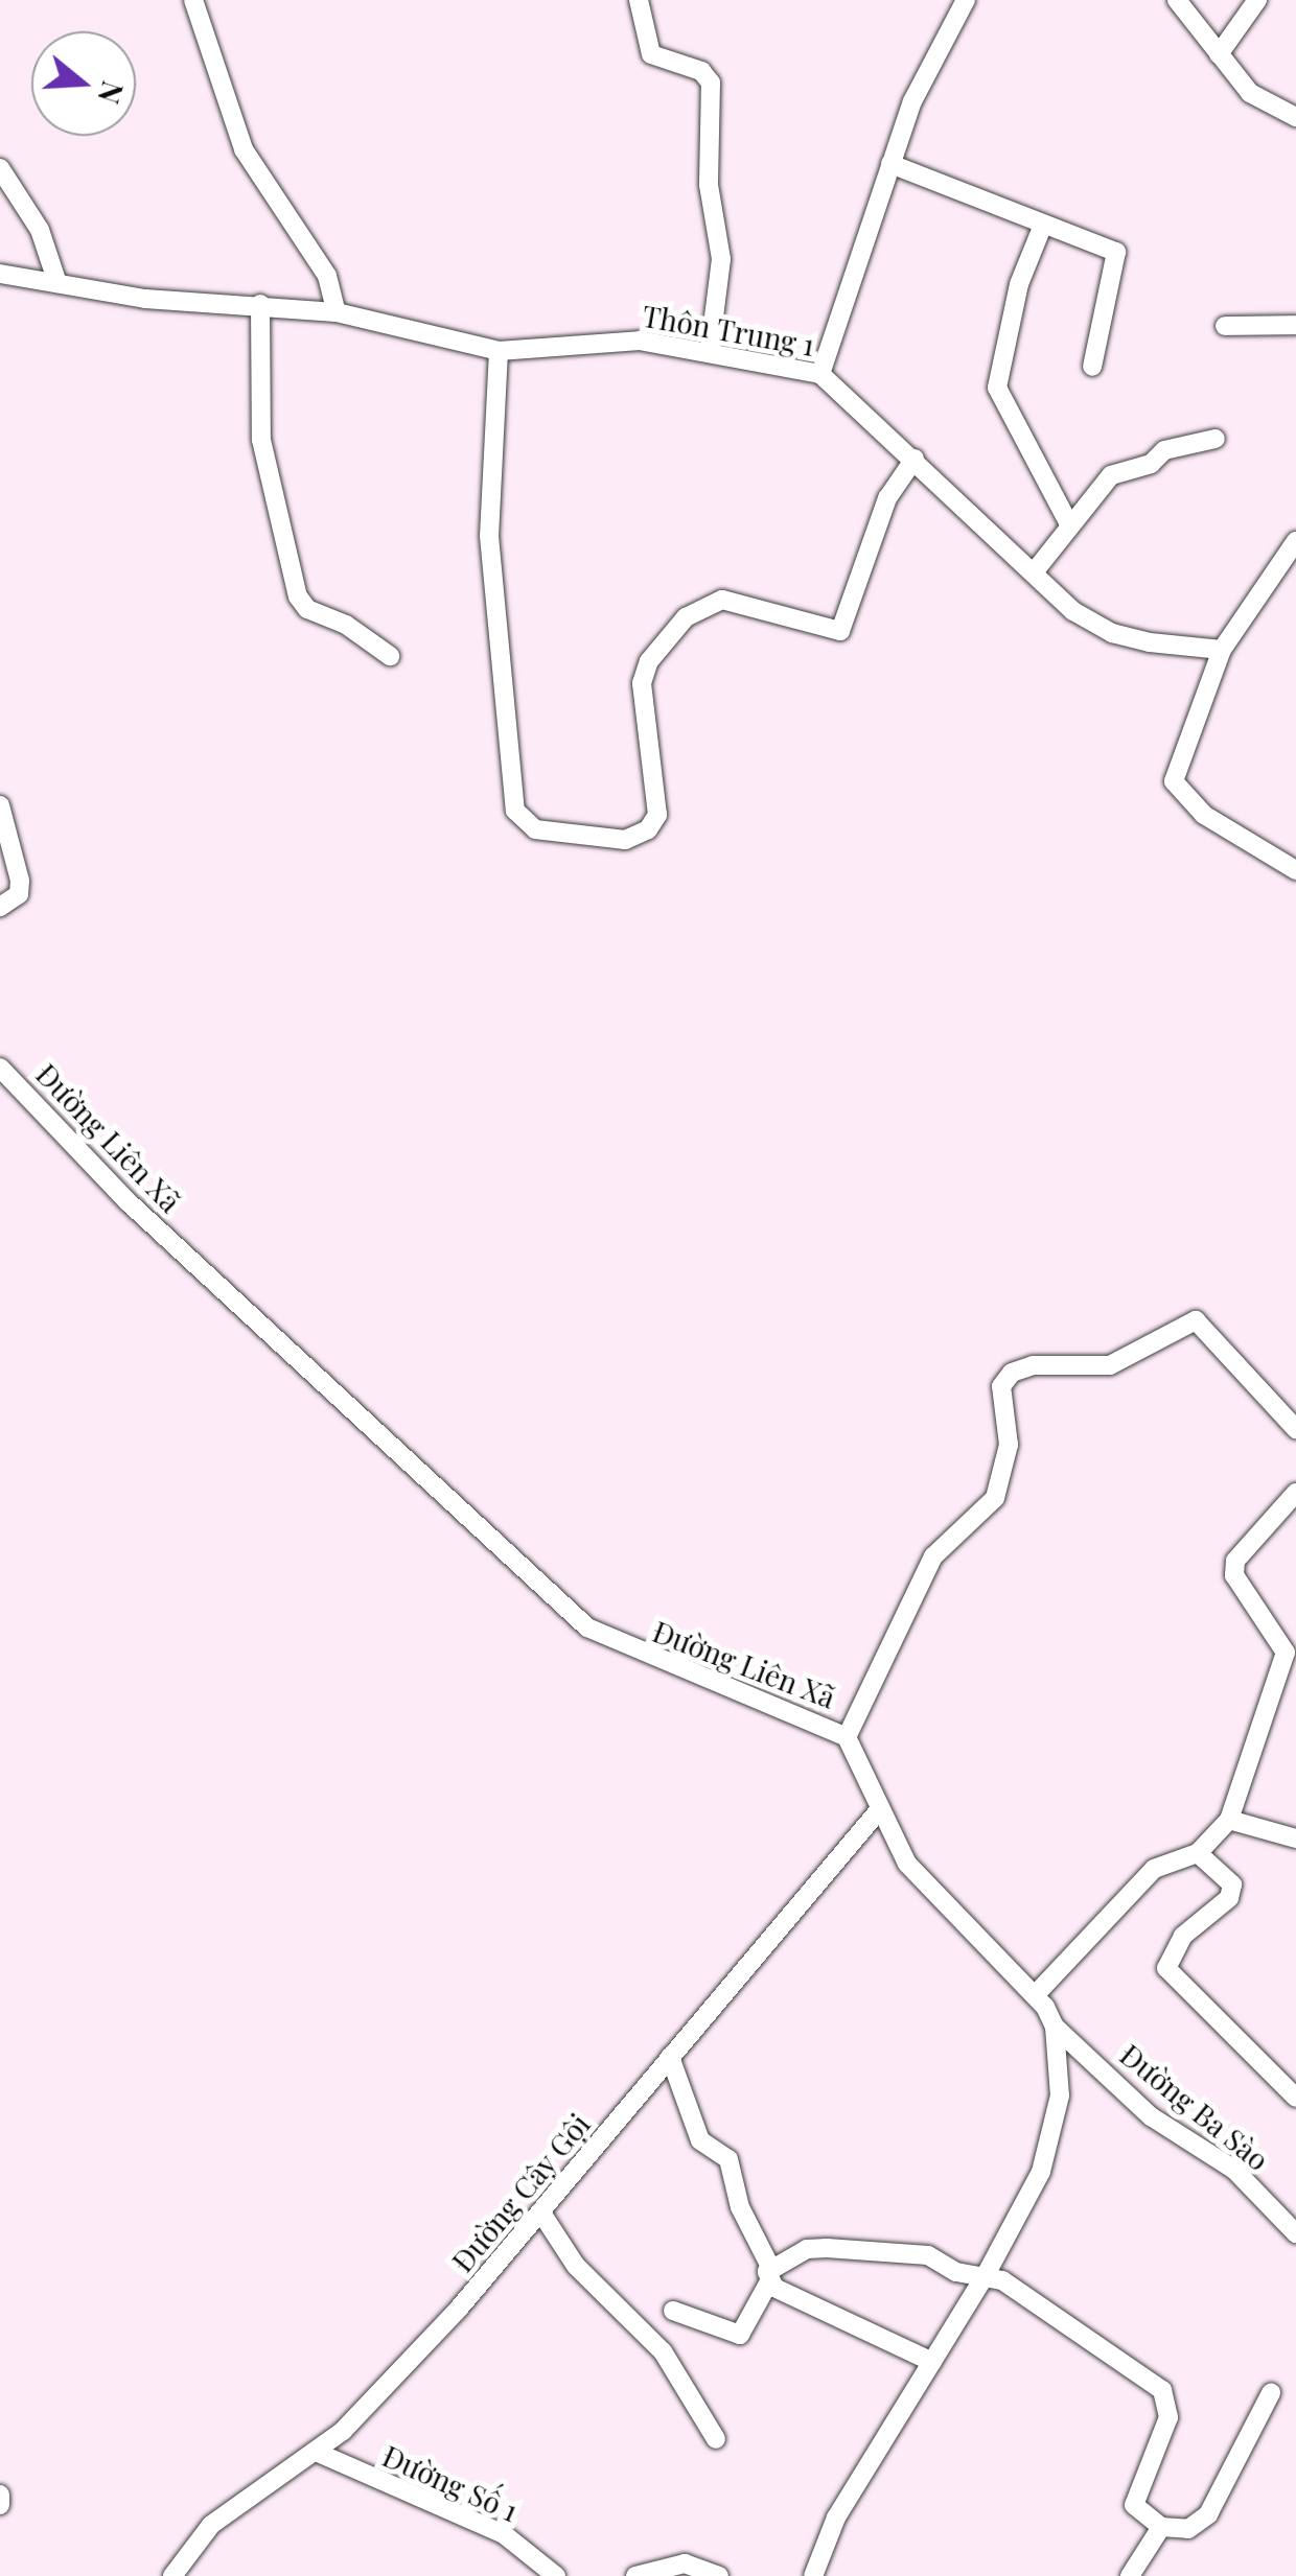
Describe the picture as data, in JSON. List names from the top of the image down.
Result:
{
  "streets": {
    "street": [
      "Thôn Trung 1",
      "Đường Liên Xã",
      "Đường Ba Sào",
      "Đường Cây Gội",
      "Đường Số 1"
    ]
  },
  "crossings": [
    ["Đường Liên Xã", "Đường Ba Sào"],
    ["Đường Liên Xã", "Đường Cây Gội"],
    ["Đường Cây Gội", "Đường Số 1"]
  ],
  "north": "right"
}
